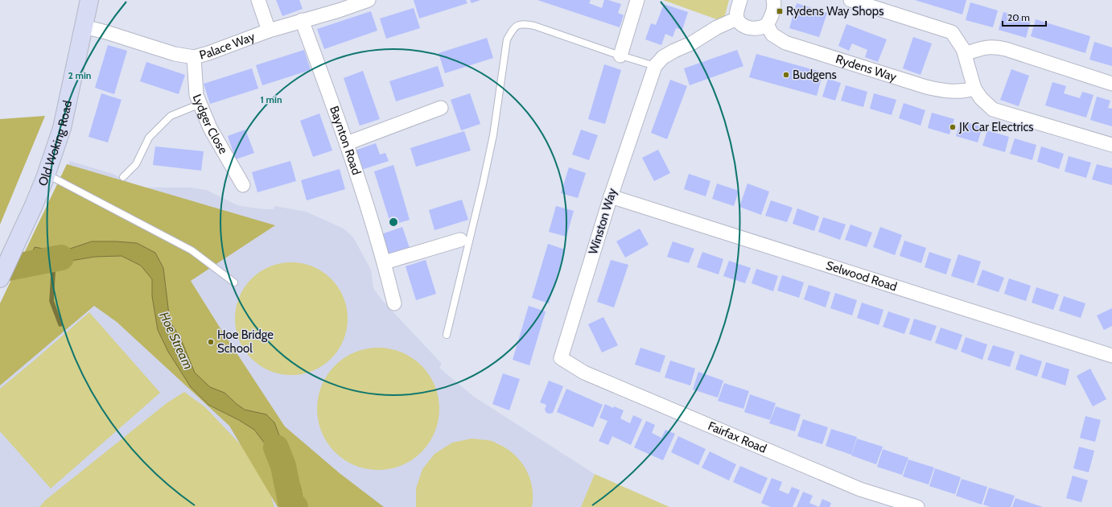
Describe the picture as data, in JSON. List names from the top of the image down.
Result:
{
  "streets": {
    "main road": ["Old Woking Road"],
    "street": [
      "Palace Way",
      "Rydens Way",
      "Lydger Close",
      "Baynton Road",
      "Winston Way",
      "Selwood Road",
      "Fairfax Road"
    ]
  },
  "crossings": [
    ["Palace Way", "Lydger Close"],
    ["Palace Way", "Baynton Road"],
    ["Palace Way", "Old Woking Road"],
    ["Winston Way", "Selwood Road"],
    ["Winston Way", "Fairfax Road"]
  ],
  "water": ["Hoe Stream"],
  "places": {
    "transit": ["Rydens Way Shops"],
    "other": ["Budgens", "JK Car Electrics", "Hoe Bridge School"]
  },
  "scale_bar": "20 m",
  "rings": ["2 min", "1 min"]
}
